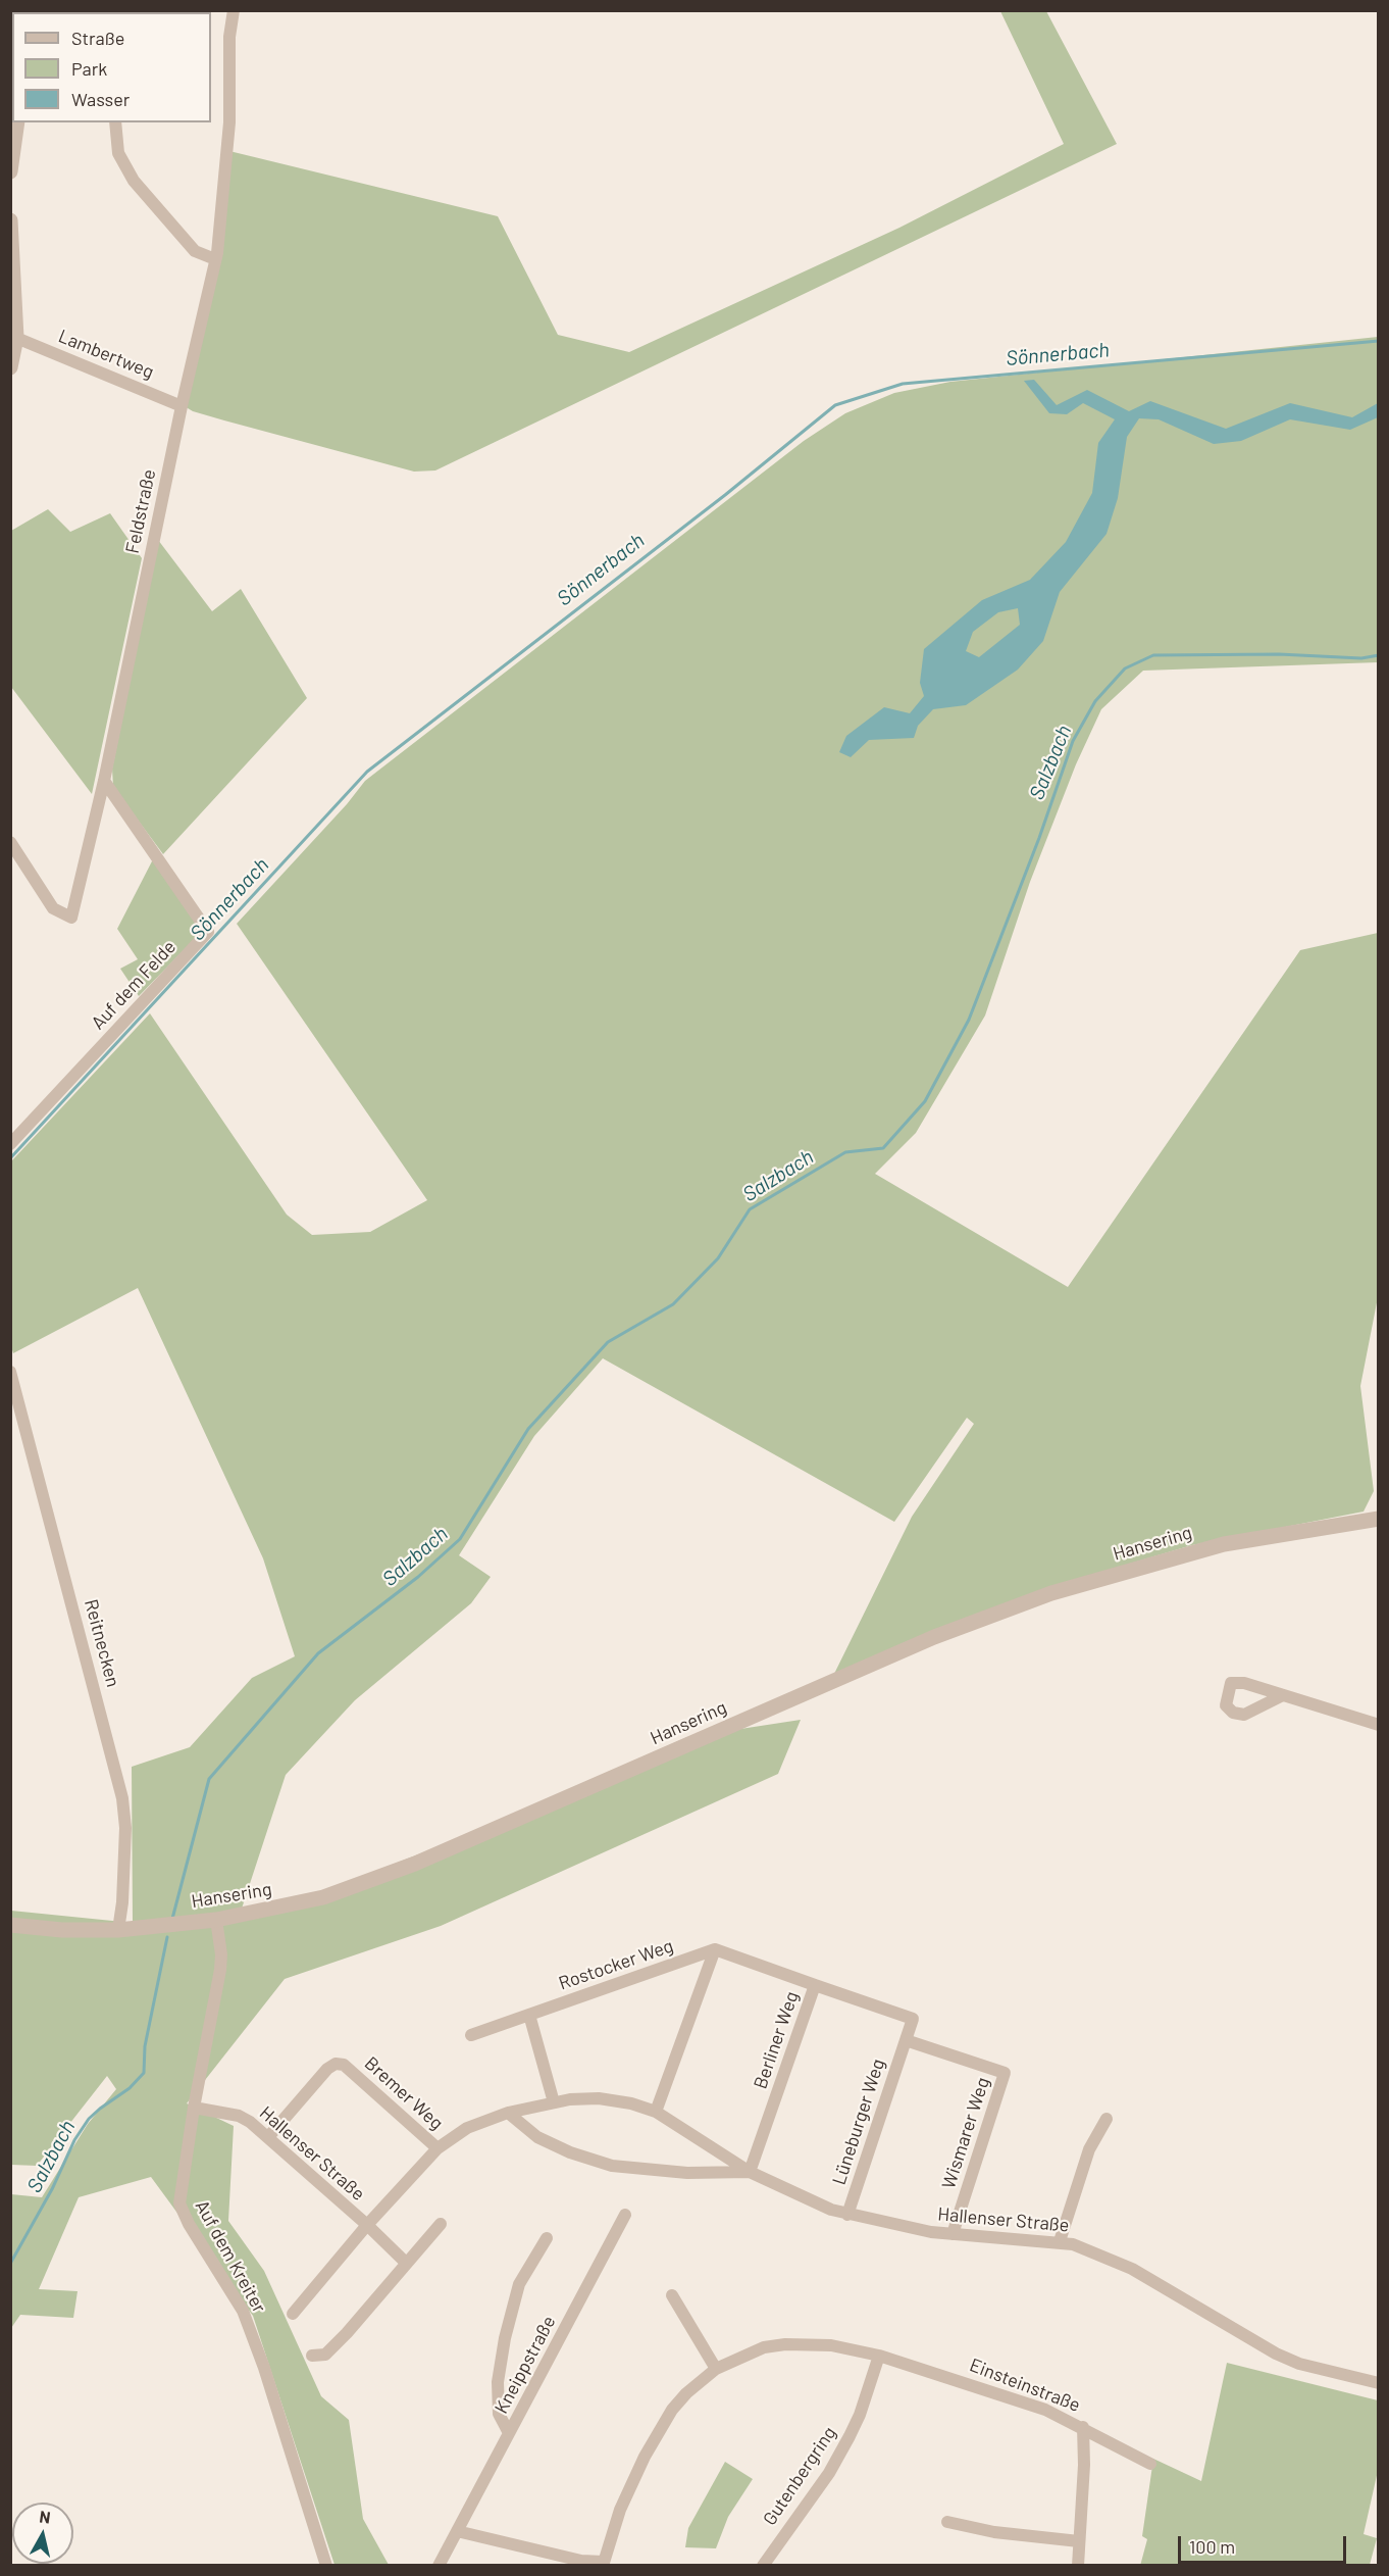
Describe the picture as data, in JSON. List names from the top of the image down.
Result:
{
  "streets": {
    "street": [
      "Lambertweg",
      "Feldstraße",
      "Auf dem Felde",
      "Hansering",
      "Reitnecken",
      "Rostocker Weg",
      "Berliner Weg",
      "Bremer Weg",
      "Lüneburger Weg",
      "Wismarer Weg",
      "Hallenser Straße",
      "Auf dem Kreiter",
      "Kneippstraße",
      "Einsteinstraße",
      "Gutenbergring"
    ]
  },
  "crossings": [
    ["Lambertweg", "Feldstraße"],
    ["Feldstraße", "Auf dem Felde"],
    ["Hansering", "Reitnecken"],
    ["Hansering", "Auf dem Kreiter"],
    ["Rostocker Weg", "Berliner Weg"],
    ["Berliner Weg", "Hallenser Straße"],
    ["Bremer Weg", "Hallenser Straße"],
    ["Lüneburger Weg", "Wismarer Weg"],
    ["Lüneburger Weg", "Hallenser Straße"],
    ["Wismarer Weg", "Hallenser Straße"],
    ["Hallenser Straße", "Auf dem Kreiter"],
    ["Einsteinstraße", "Gutenbergring"]
  ],
  "water": ["Sönnerbach", "Salzbach"],
  "legend": ["Straße", "Park", "Wasser"],
  "scale_bar": "100 m",
  "north": "top"
}
